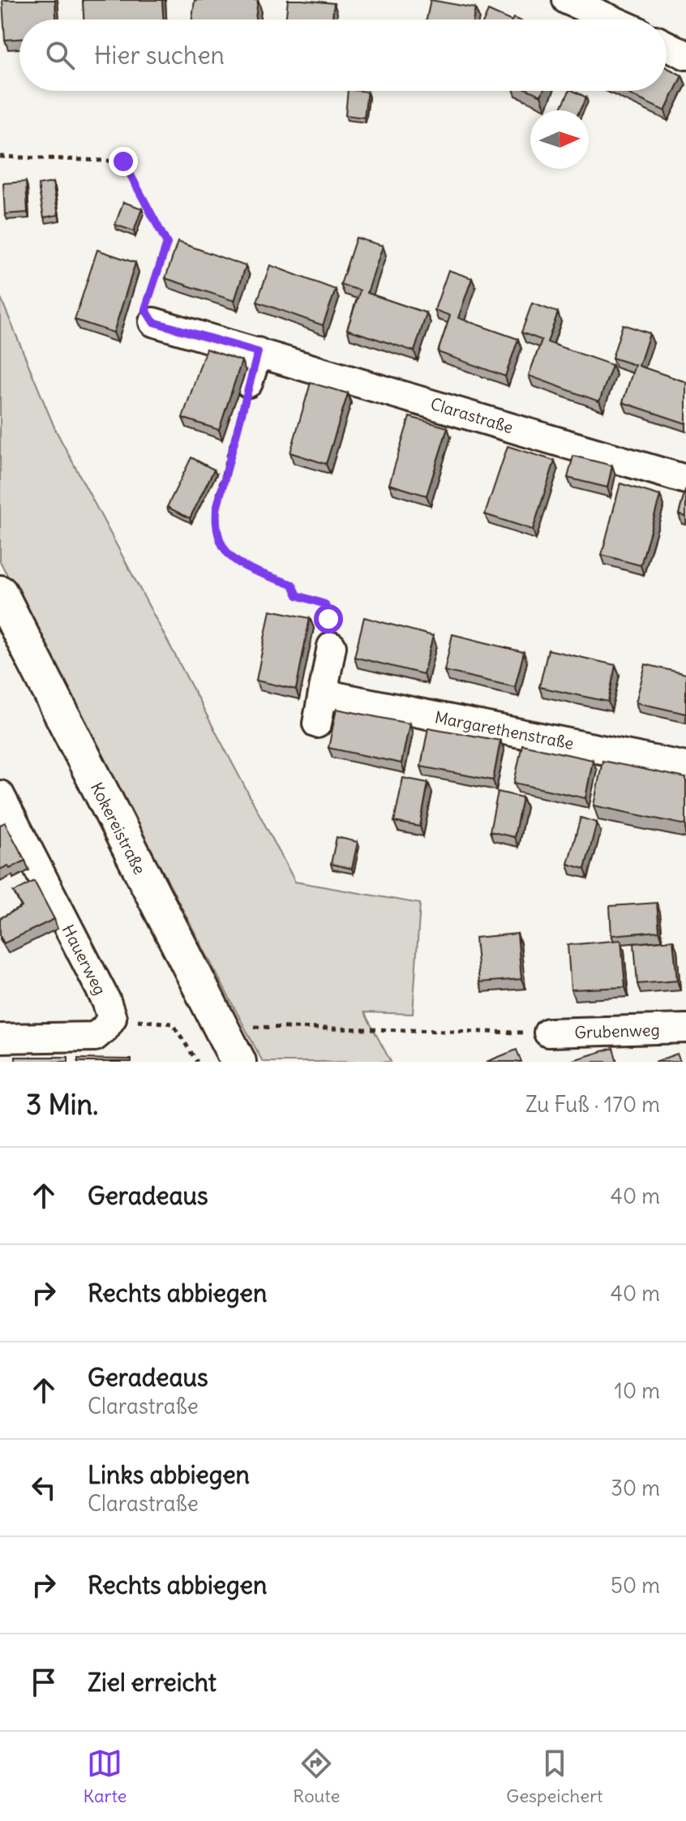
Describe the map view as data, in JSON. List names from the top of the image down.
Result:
{
  "streets": {
    "main road": ["Kokereistraße"],
    "street": [
      "Clarastraße",
      "Margarethenstraße",
      "Hauerweg",
      "Grubenweg"
    ]
  },
  "north": "right",
  "page": {
    "search": "Hier suchen",
    "heading": ["3 Min.", "Zu Fuß · 170 m"],
    "list": [
      ["Geradeaus", "40 m"],
      ["Rechts abbiegen", "40 m"],
      ["Geradeaus", "Clarastraße", "10 m"],
      ["Links abbiegen", "Clarastraße", "30 m"],
      ["Rechts abbiegen", "50 m"],
      "Ziel erreicht"
    ],
    "nav": ["Karte", "Route", "Gespeichert"]
  }
}
